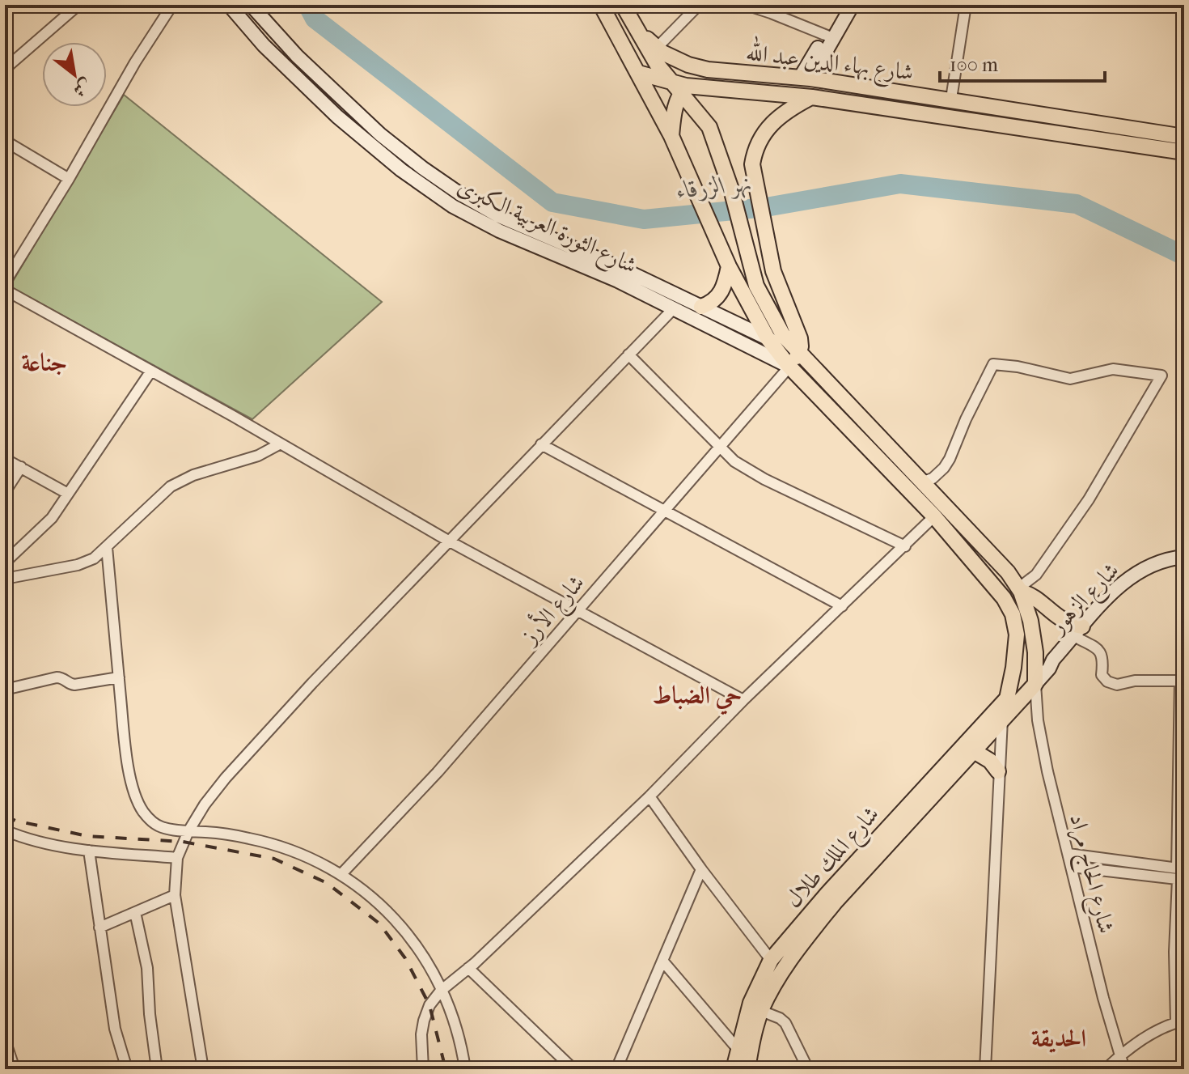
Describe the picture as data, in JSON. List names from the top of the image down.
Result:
{
  "streets": {
    "main road": [
      "شارع بهاء الدين عبد الله",
      "شارع الثورة العربية الكبرى",
      "شارع الزهور",
      "شارع الملك طلال"
    ],
    "street": ["شارع الأرز", "شارع الحاج مراد"]
  },
  "crossings": [
    ["شارع الثورة العربية الكبرى", "شارع الأرز"],
    ["شارع الزهور", "شارع الملك طلال"],
    ["شارع الزهور", "شارع الحاج مراد"],
    ["شارع الملك طلال", "شارع الحاج مراد"]
  ],
  "districts": ["جناعة", "حي الضباط", "الحديقة"],
  "water": ["نهر الزرقاء"],
  "scale_bar": "100 m",
  "north": "bottom right"
}
